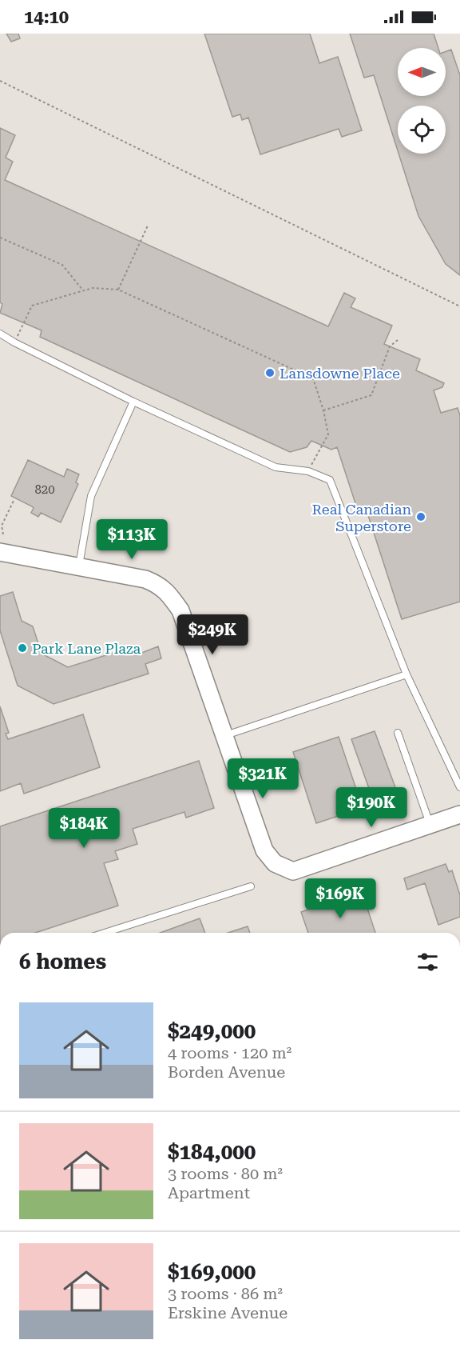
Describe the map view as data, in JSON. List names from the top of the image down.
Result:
{
  "places": ["Lansdowne Place", "Real Canadian Superstore", "Park Lane Plaza"],
  "house_numbers": ["820"],
  "north": "left",
  "page": {
    "status": "14:10",
    "price": [
      "$113K",
      "$249K",
      "$321K",
      "$190K",
      "$184K",
      "$169K"
    ],
    "heading": "6 homes",
    "list": [
      {
        "name": "$249,000",
        "note": "4 rooms · 120 m² · Borden Avenue"
      },
      {
        "name": "$184,000",
        "note": "3 rooms · 80 m² · Apartment"
      },
      {
        "name": "$169,000",
        "note": "3 rooms · 86 m² · Erskine Avenue"
      }
    ]
  }
}
